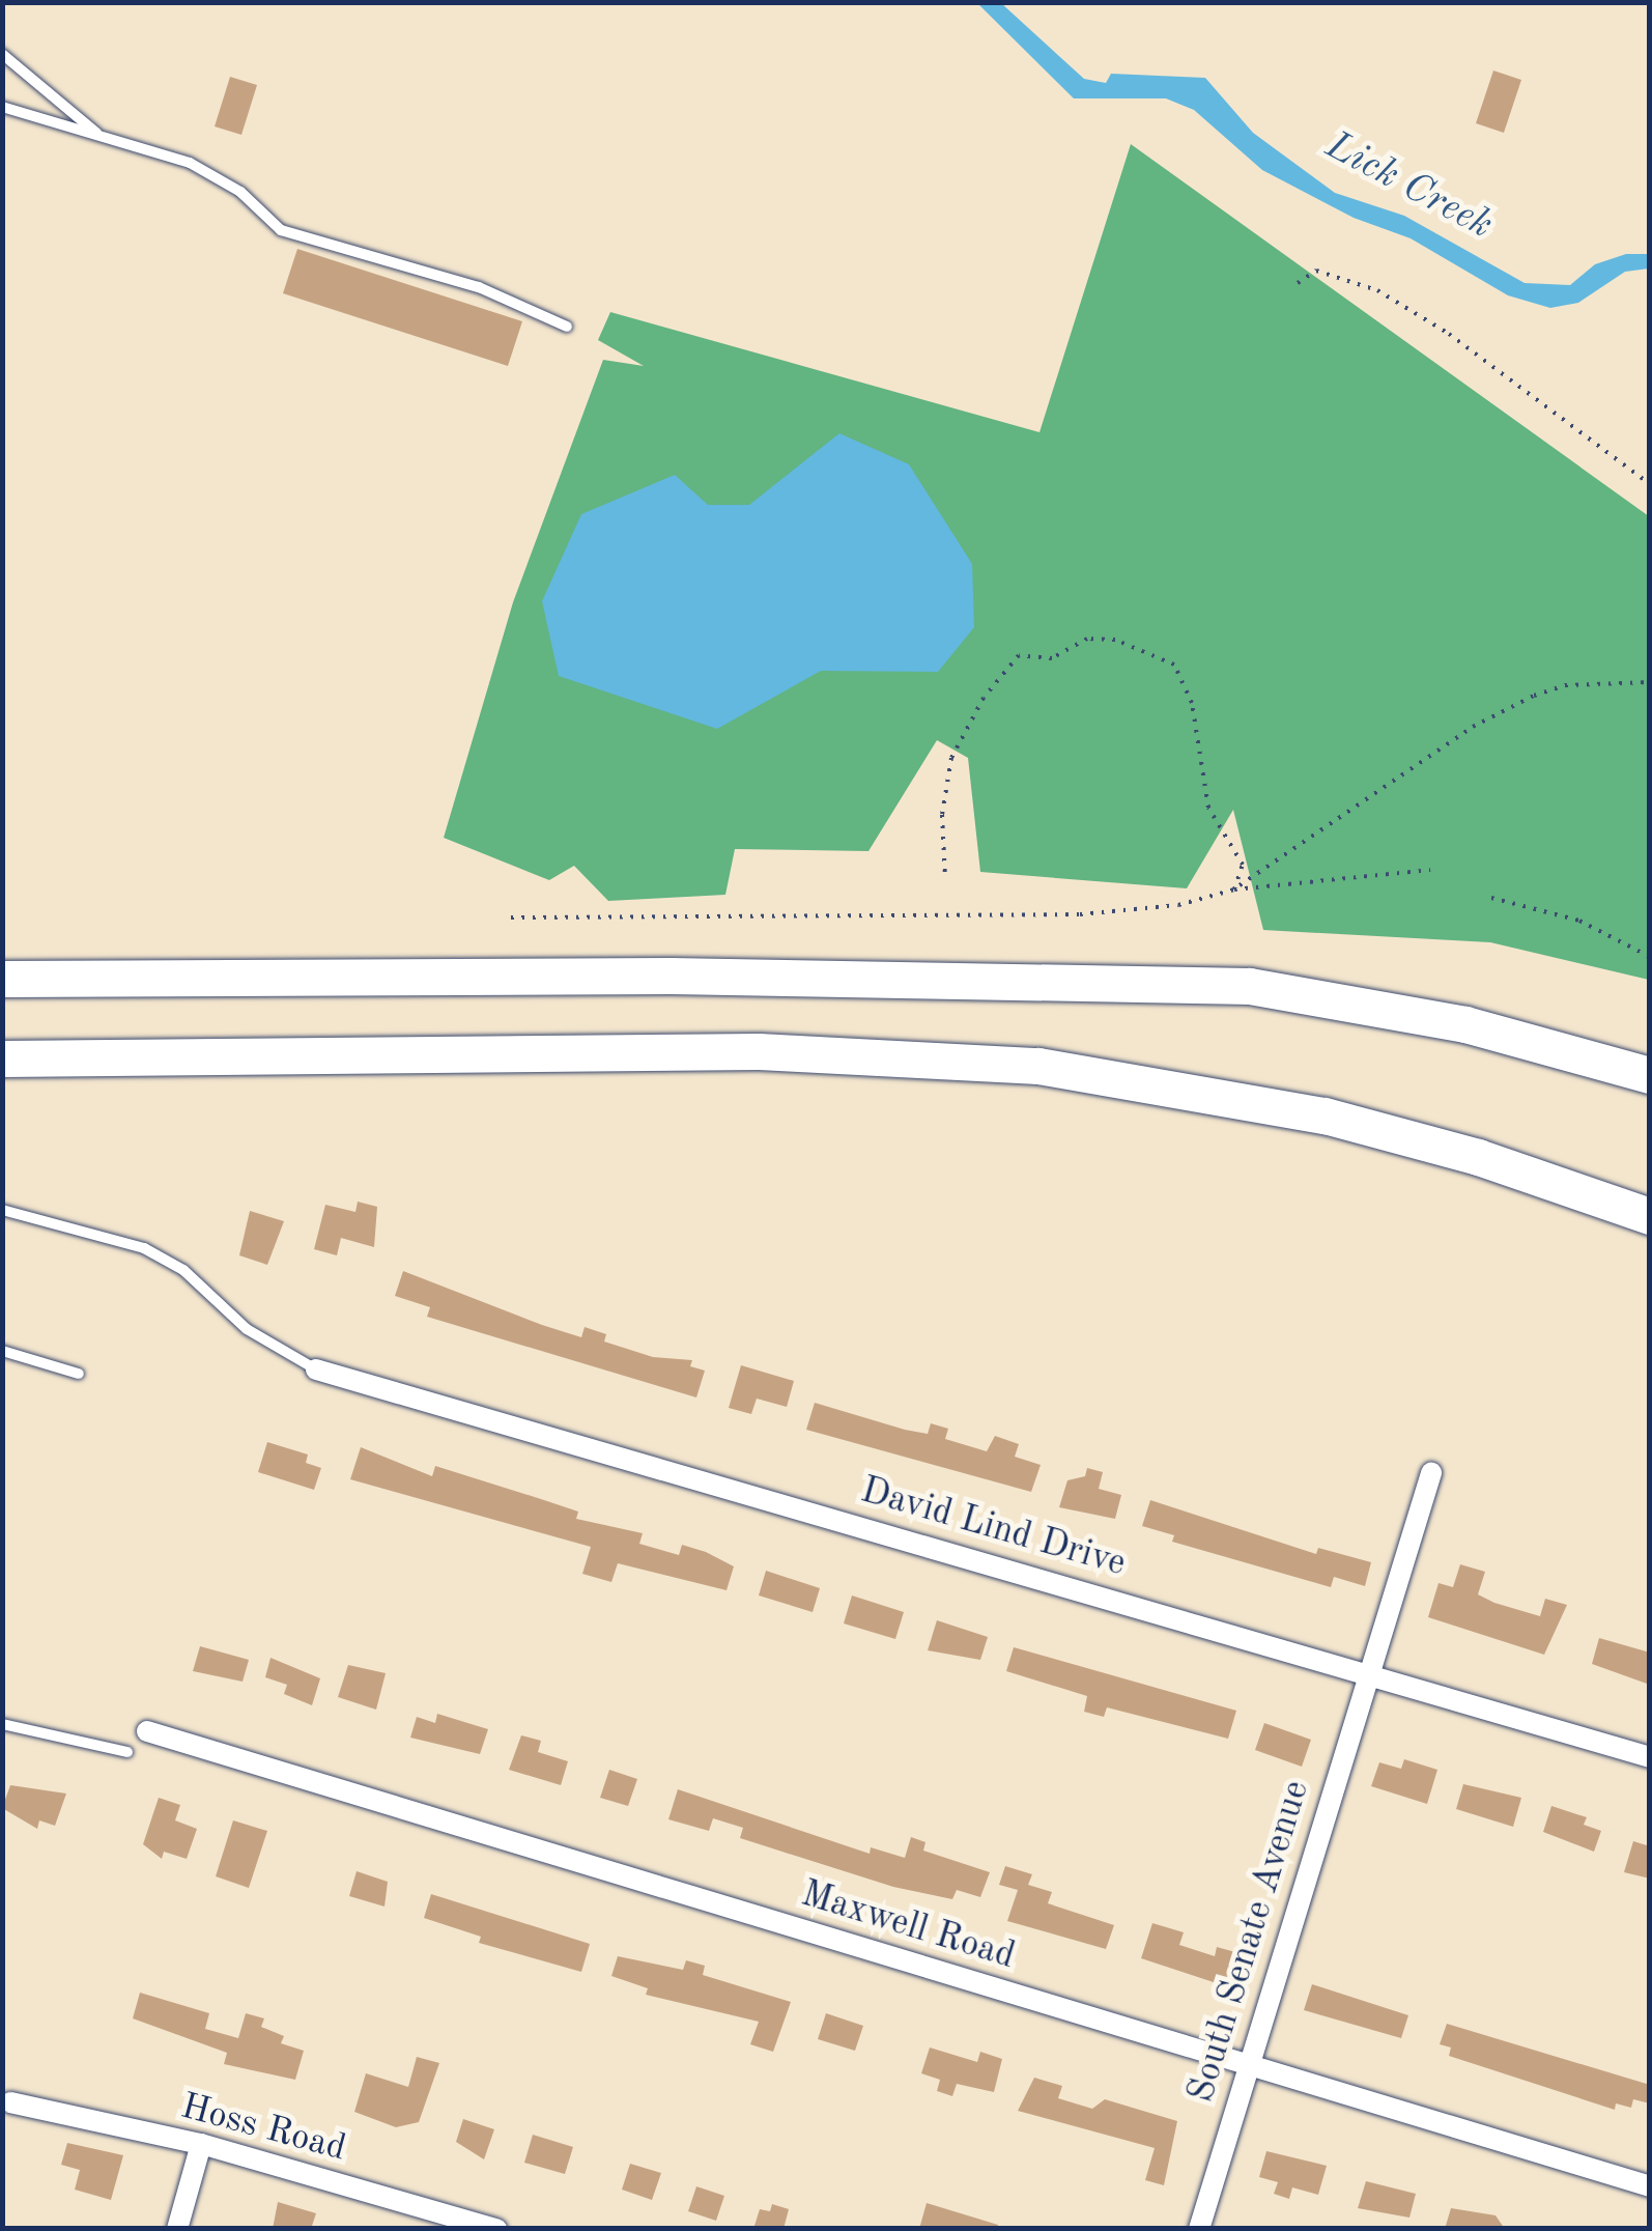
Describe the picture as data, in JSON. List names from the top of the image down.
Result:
{
  "streets": {
    "street": [
      "David Lind Drive",
      "Maxwell Road",
      "South Senate Avenue",
      "Hoss Road"
    ]
  },
  "crossings": [
    ["David Lind Drive", "South Senate Avenue"],
    ["Maxwell Road", "South Senate Avenue"]
  ],
  "water": ["Lick Creek"]
}
